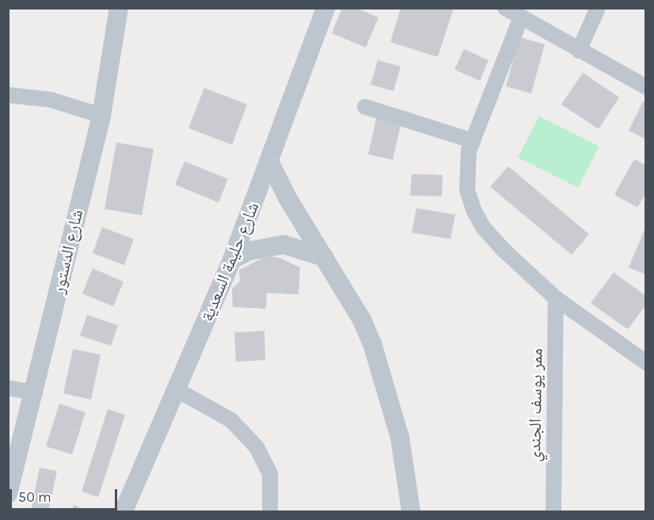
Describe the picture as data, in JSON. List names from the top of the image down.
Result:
{
  "streets": {
    "street": ["شارع الدستور", "شارع حليمة السعدية", "ممر يوسف الجندي"]
  },
  "scale_bar": "50 m"
}
